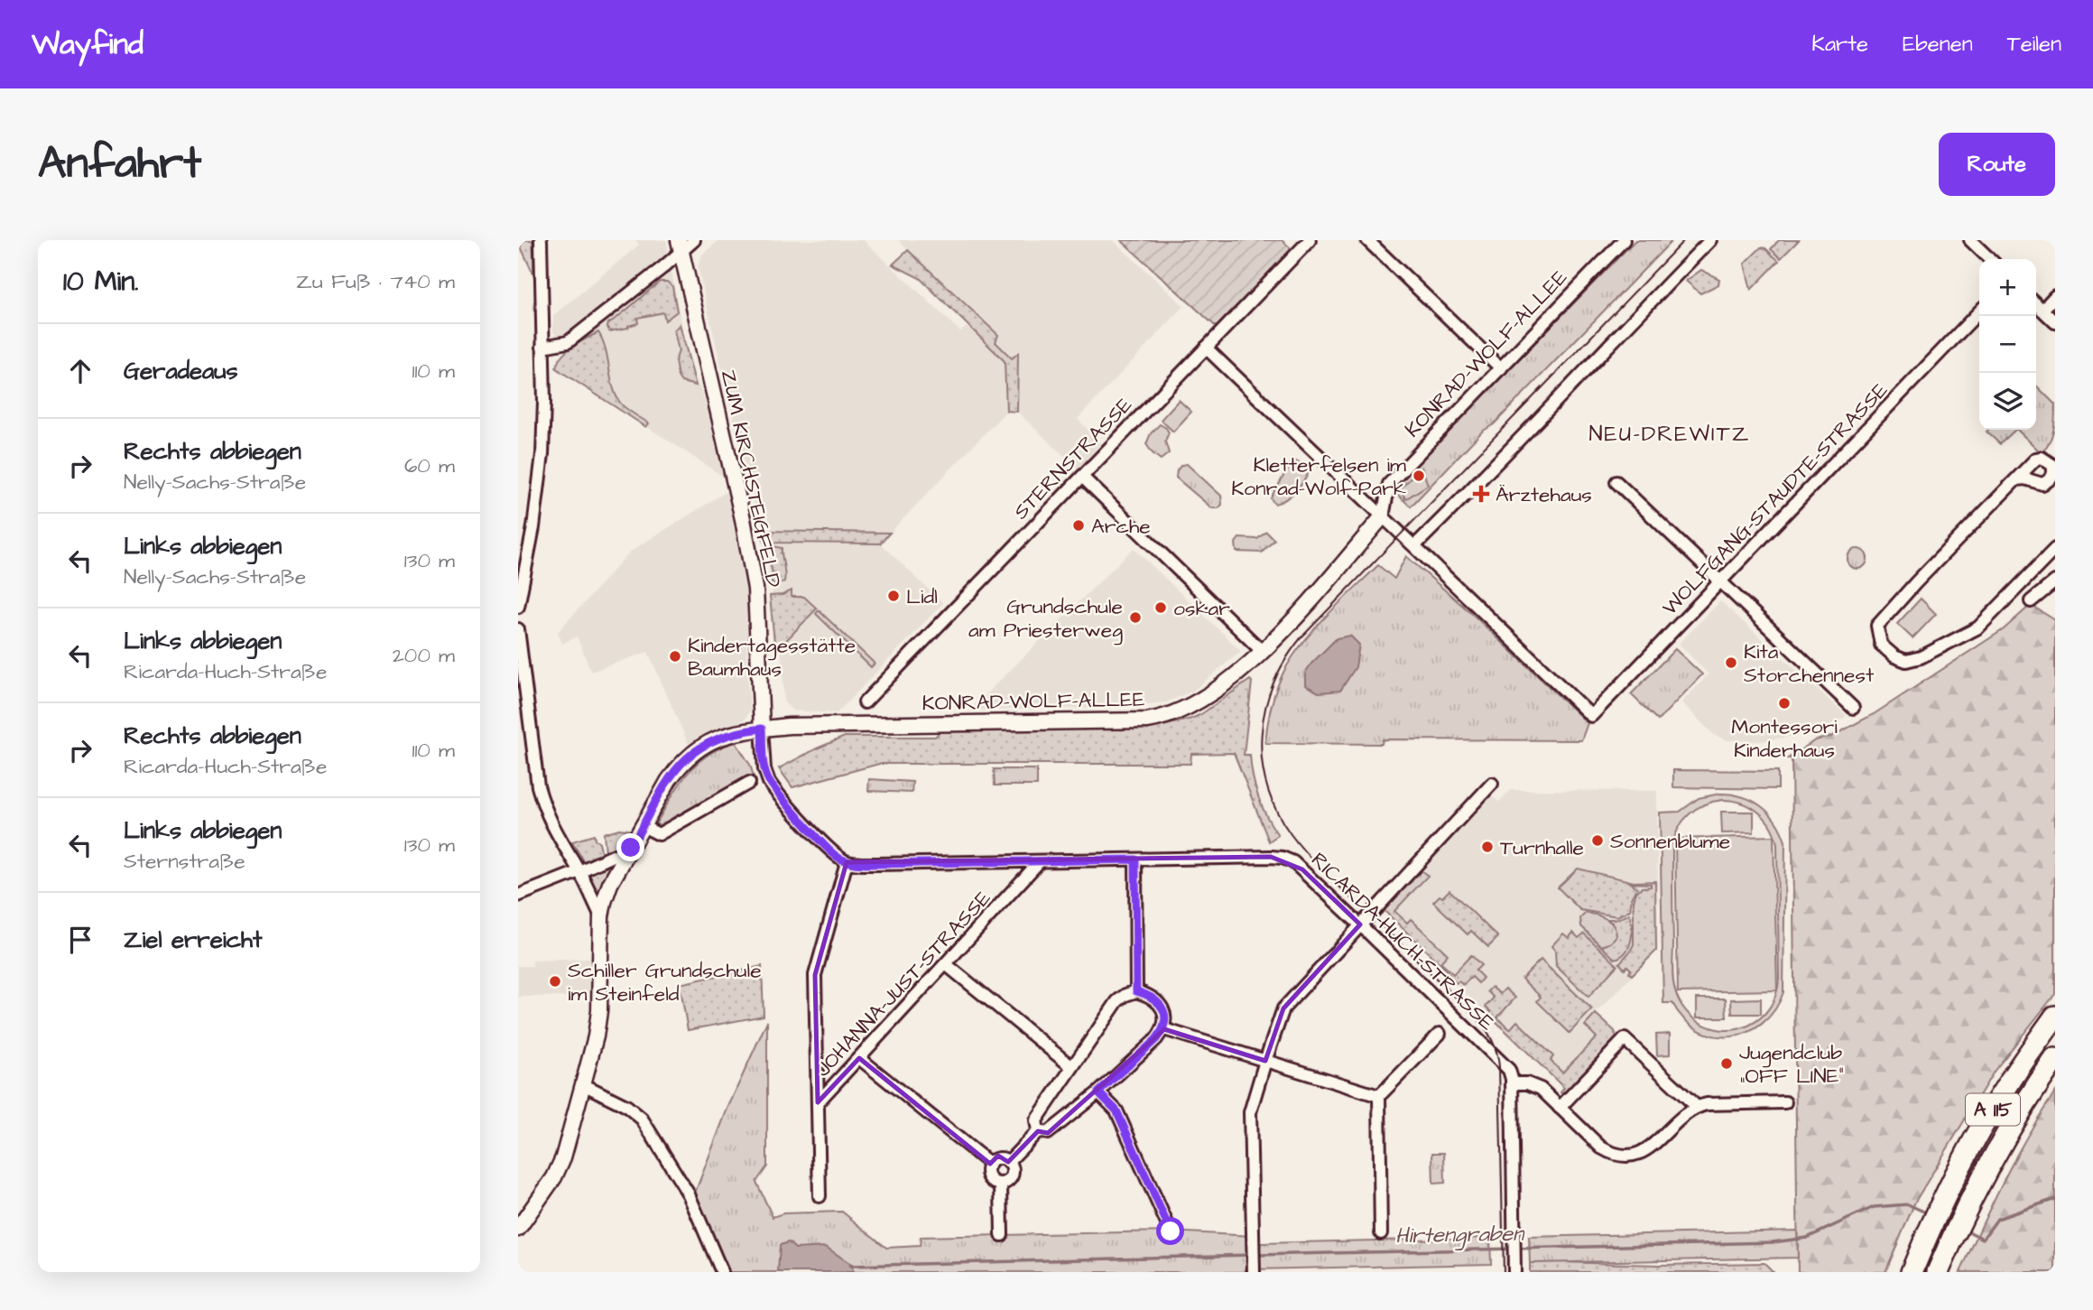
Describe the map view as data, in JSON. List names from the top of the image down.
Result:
{
  "streets": {
    "highway": ["A 115"],
    "street": [
      "KONRAD-WOLF-ALLEE",
      "STERNSTRASSE",
      "ZUM KIRCHSTEIGFELD",
      "WOLFGANG-STAUDTE-STRASSE",
      "RICARDA-HUCH-STRASSE",
      "JOHANNA-JUST-STRASSE"
    ]
  },
  "crossings": [
    ["KONRAD-WOLF-ALLEE", "ZUM KIRCHSTEIGFELD"],
    ["RICARDA-HUCH-STRASSE", "JOHANNA-JUST-STRASSE"]
  ],
  "districts": ["NEU-DREWITZ"],
  "water": ["Hirtengraben"],
  "places": {
    "other": [
      "Kletterfelsen im Konrad-Wolf-Park",
      "Arche",
      "Lidl",
      "oskar",
      "Grundschule am Priesterweg",
      "Kindertagesstätte Baumhaus",
      "Kita Storchennest",
      "Montessori Kinderhaus",
      "Sonnenblume",
      "Turnhalle",
      "Schiller Grundschule im Steinfeld",
      "Jugendclub „OFF LINE“"
    ],
    "health": ["Ärztehaus"]
  },
  "page": {
    "header": "Wayfind",
    "nav": ["Karte", "Ebenen", "Teilen"],
    "buttons": "Route",
    "title": "Anfahrt",
    "heading": ["10 Min.", "Zu Fuß · 740 m"],
    "map_buttons": ["+", "−"],
    "list": [
      ["Geradeaus", "110 m"],
      ["Rechts abbiegen", "Nelly-Sachs-Straße", "60 m"],
      ["Links abbiegen", "Nelly-Sachs-Straße", "130 m"],
      ["Links abbiegen", "Ricarda-Huch-Straße", "200 m"],
      ["Rechts abbiegen", "Ricarda-Huch-Straße", "110 m"],
      ["Links abbiegen", "Sternstraße", "130 m"],
      "Ziel erreicht"
    ]
  }
}
